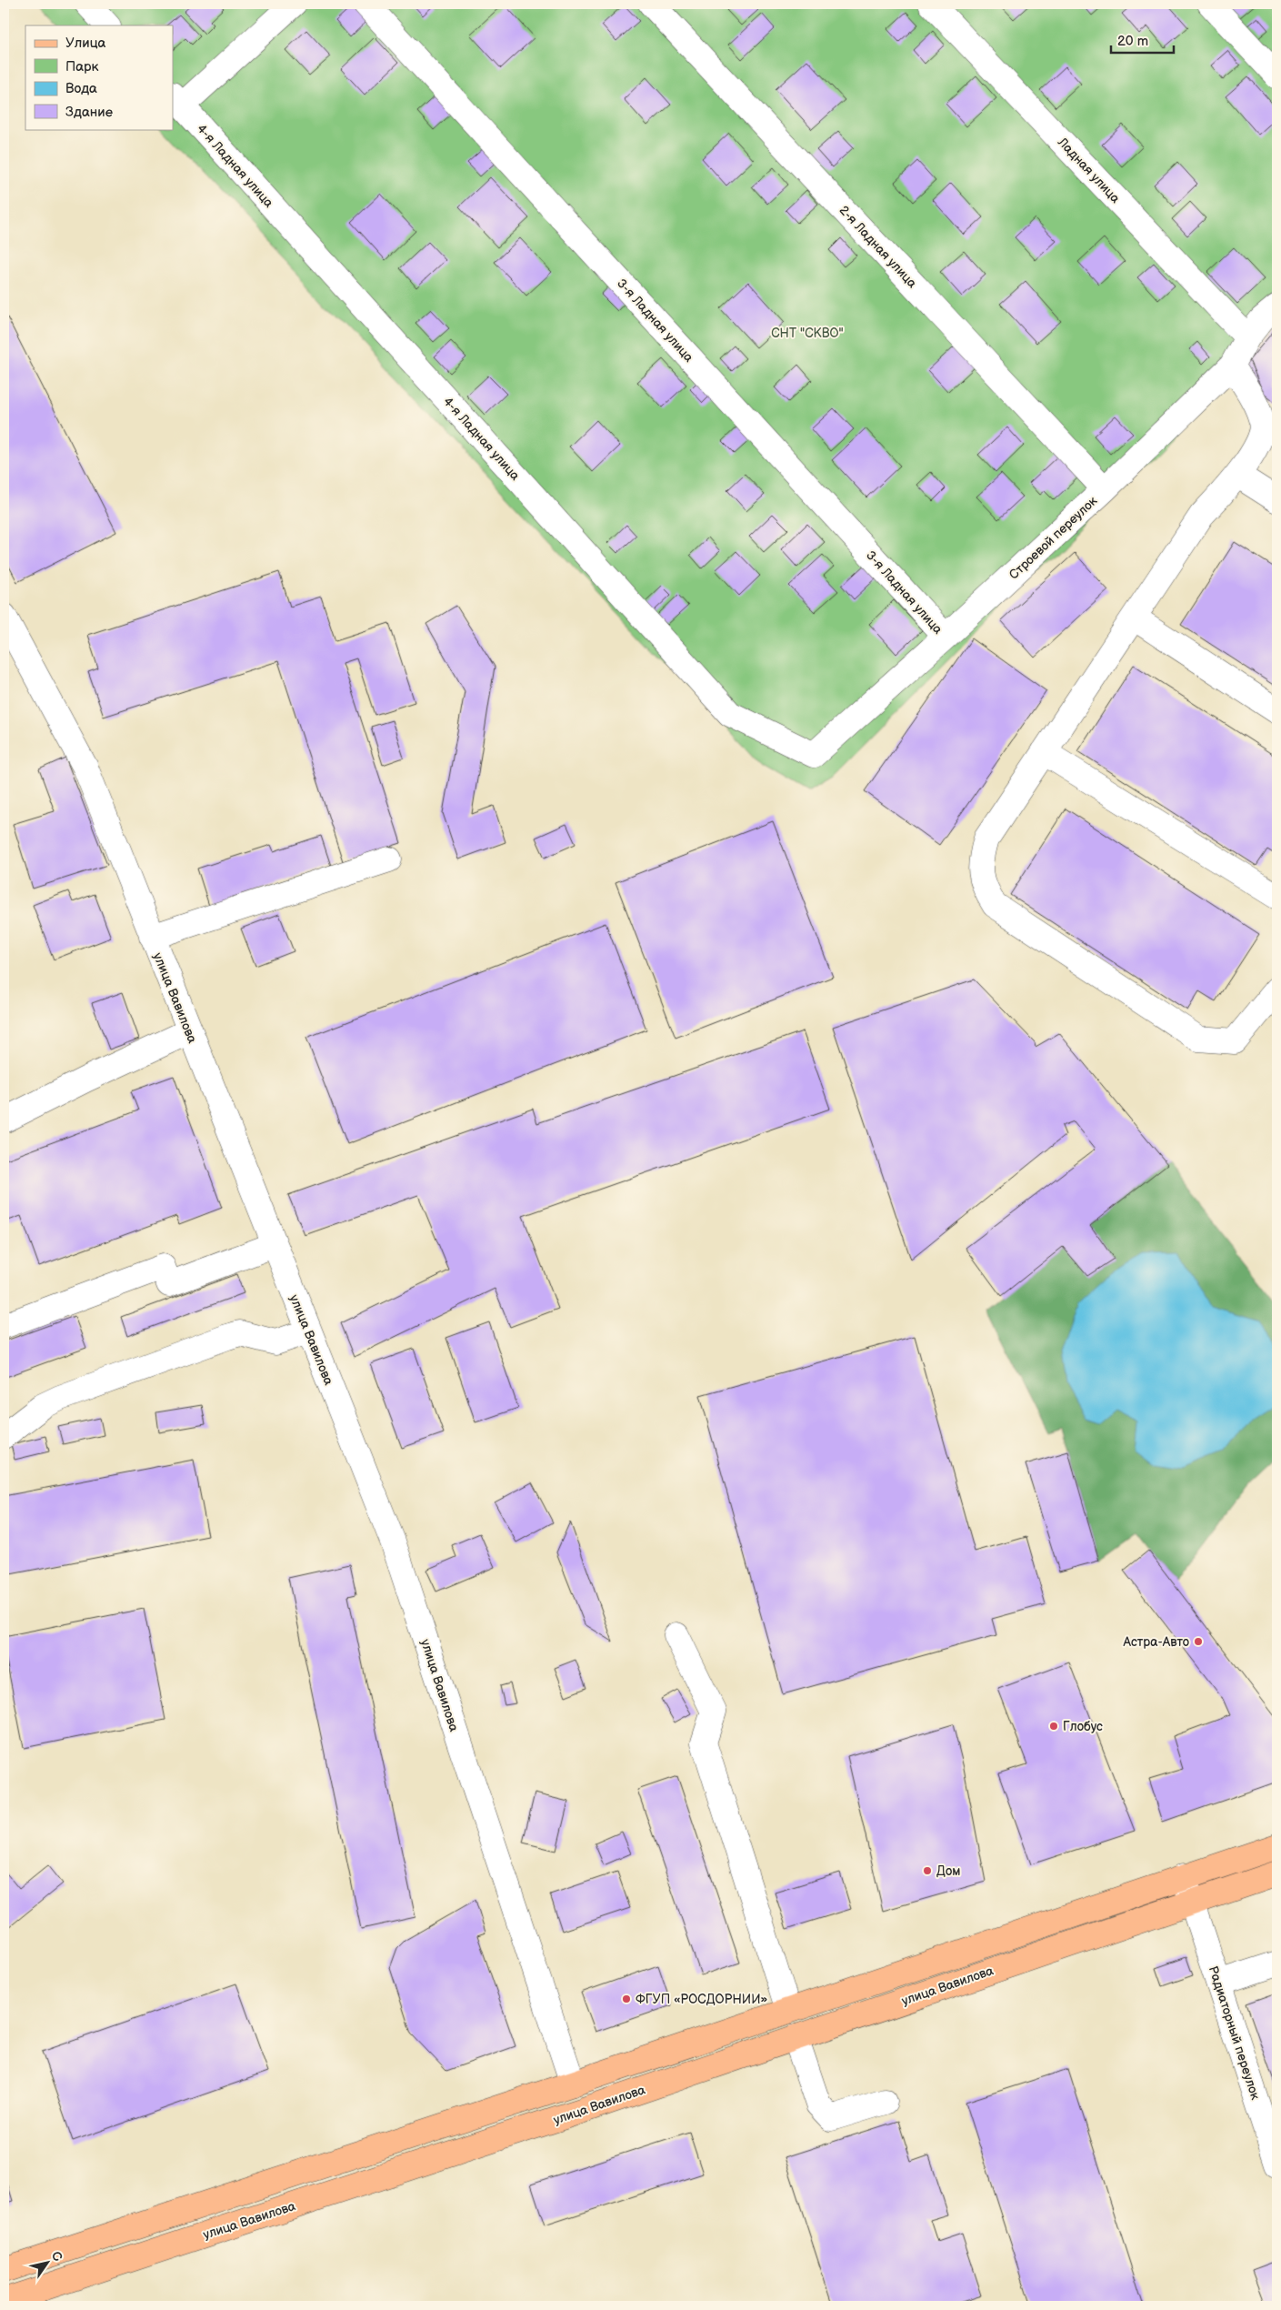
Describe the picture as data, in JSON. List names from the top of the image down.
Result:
{
  "streets": {
    "main road": ["улица Вавилова"],
    "street": [
      "4-я Ладная улица",
      "Ладная улица",
      "2-я Ладная улица",
      "3-я Ладная улица",
      "Строевой переулок",
      "Радиаторный переулок"
    ]
  },
  "crossings": [
    ["4-я Ладная улица", "Строевой переулок"],
    ["Ладная улица", "Строевой переулок"],
    ["2-я Ладная улица", "Строевой переулок"],
    ["3-я Ладная улица", "Строевой переулок"],
    ["улица Вавилова", "Радиаторный переулок"]
  ],
  "parks": ["СНТ \"СКВО\""],
  "places": [
    "Астра-Авто",
    "Глобус",
    "Дом",
    "ФГУП «РОСДОРНИИ»"
  ],
  "legend": [
    "Улица",
    "Парк",
    "Вода",
    "Здание"
  ],
  "scale_bar": "20 m",
  "north": "top right"
}
